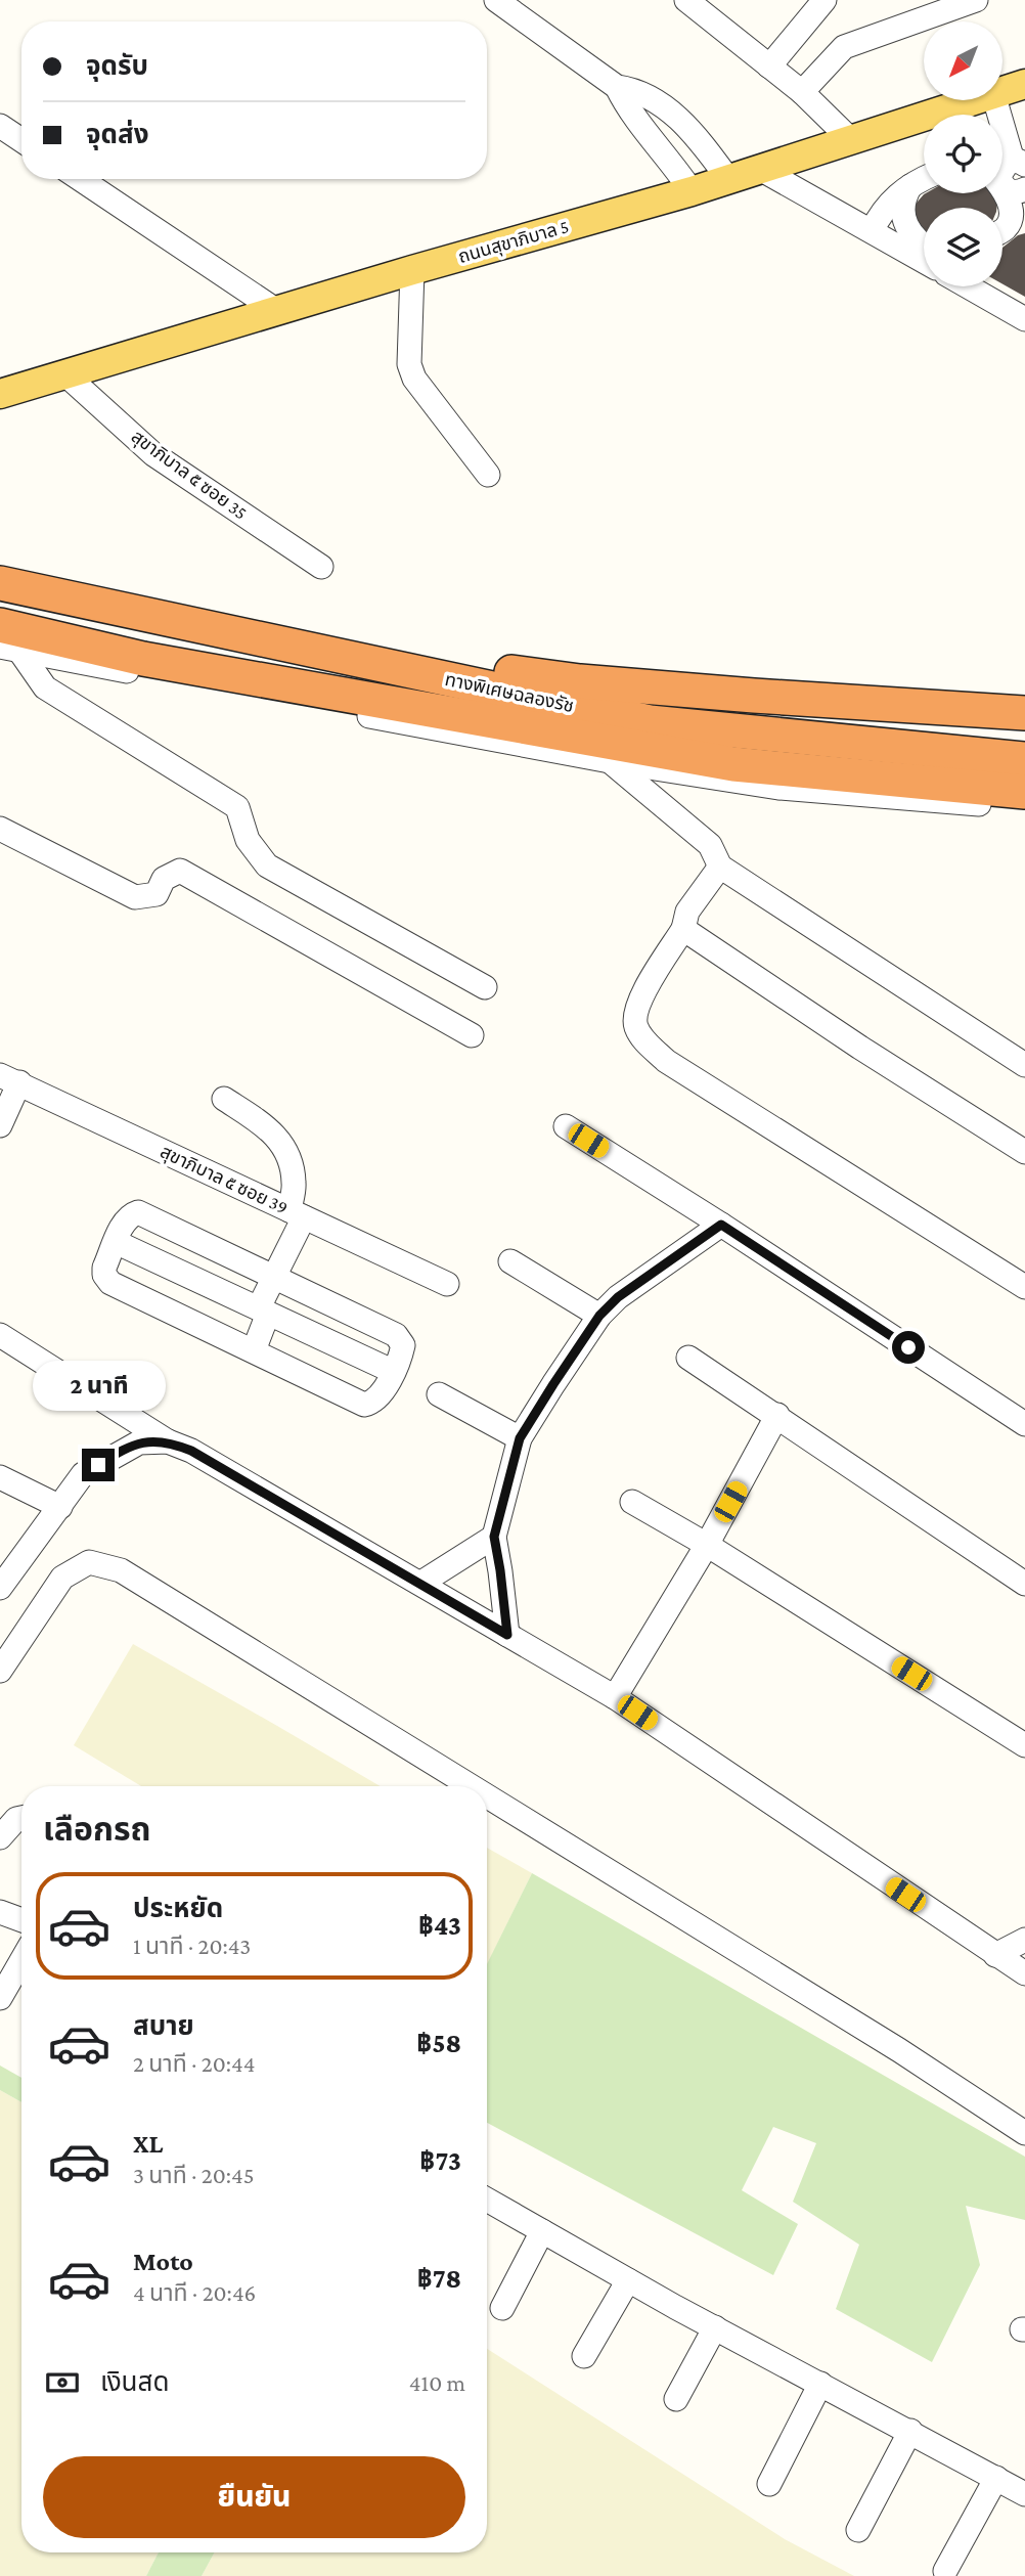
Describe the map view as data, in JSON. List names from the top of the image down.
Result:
{
  "streets": {
    "highway": ["ทางพิเศษฉลองรัช"],
    "main road": ["ถนนสุขาภิบาล 5"],
    "street": ["สุขาภิบาล ๕ ซอย 35", "สุขาภิบาล ๕ ซอย 39"]
  },
  "crossings": [
    ["ถนนสุขาภิบาล 5", "สุขาภิบาล ๕ ซอย 35"]
  ],
  "north": "bottom left",
  "page": {
    "banner": ["จุดรับ", "จุดส่ง"],
    "bubble": "2 นาที",
    "heading": "เลือกรถ",
    "list": [
      {
        "name": "ประหยัด",
        "note": "1 นาที · 20:43",
        "value": "฿43"
      },
      {
        "name": "สบาย",
        "note": "2 นาที · 20:44",
        "value": "฿58"
      },
      {
        "name": "XL",
        "note": "3 นาที · 20:45",
        "value": "฿73"
      },
      {
        "name": "Moto",
        "note": "4 นาที · 20:46",
        "value": "฿78"
      }
    ],
    "pay": ["เงินสด", "410 m"],
    "buttons": "ยืนยัน"
  }
}
